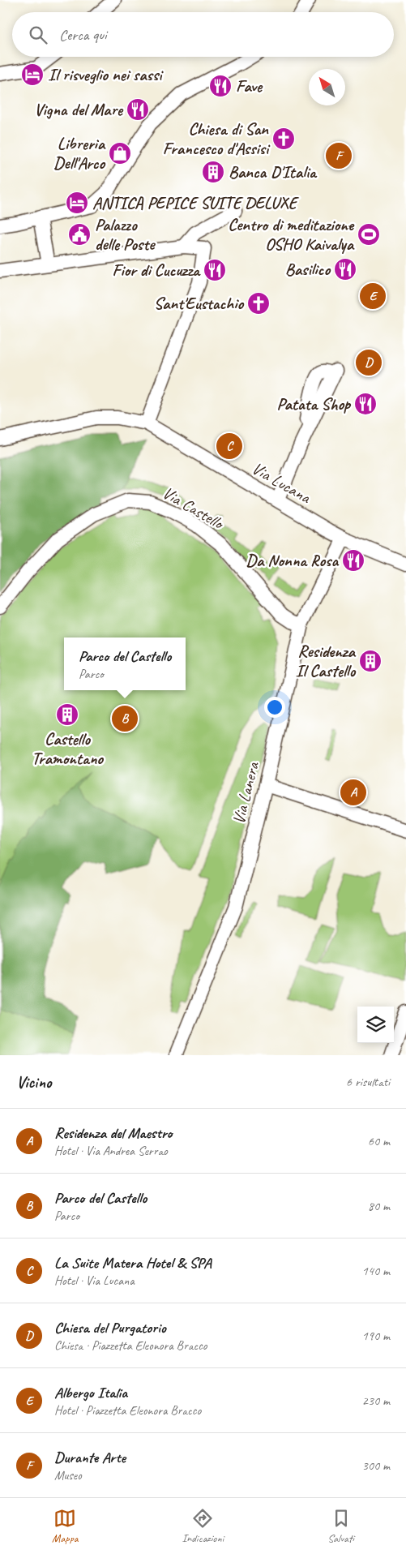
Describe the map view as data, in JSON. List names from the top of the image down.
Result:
{
  "streets": {
    "street": ["Via Lucana", "Via Castello", "Via Lanera"]
  },
  "crossings": [
    ["Via Lucana", "Via Lanera"],
    ["Via Castello", "Via Lanera"]
  ],
  "places": {
    "hotel": ["Il risveglio nei sassi", "ANTICA PEPICE SUITE DELUXE"],
    "restaurant": [
      "Fave",
      "Vigna del Mare",
      "Basilico",
      "Fior di Cucuzza",
      "Patata Shop",
      "Da Nonna Rosa"
    ],
    "church": ["Chiesa di San Francesco d'Assisi", "Sant'Eustachio"],
    "shop": ["Libreria Dell'Arco"],
    "building": ["Banca D'Italia", "Residenza Il Castello", "Castello Tramontano"],
    "public building": ["Palazzo delle Poste"],
    "sports": ["Centro di meditazione OSHO Kaivalya"]
  },
  "north": "top left",
  "page": {
    "search": "Cerca qui",
    "pins": [
      "F",
      "E",
      "D",
      "C",
      "B",
      "A"
    ],
    "popup": ["Parco del Castello", "Parco"],
    "heading": ["Vicino", "6 risultati"],
    "list": [
      {
        "mark": "A",
        "name": "Residenza del Maestro",
        "note": "Hotel · Via Andrea Serrao",
        "value": "60 m"
      },
      {
        "mark": "B",
        "name": "Parco del Castello",
        "note": "Parco",
        "value": "80 m"
      },
      {
        "mark": "C",
        "name": "La Suite Matera Hotel & SPA",
        "note": "Hotel · Via Lucana",
        "value": "140 m"
      },
      {
        "mark": "D",
        "name": "Chiesa del Purgatorio",
        "note": "Chiesa · Piazzetta Eleonora Bracco",
        "value": "190 m"
      },
      {
        "mark": "E",
        "name": "Albergo Italia",
        "note": "Hotel · Piazzetta Eleonora Bracco",
        "value": "230 m"
      },
      {
        "mark": "F",
        "name": "Durante Arte",
        "note": "Museo",
        "value": "300 m"
      }
    ],
    "nav": ["Mappa", "Indicazioni", "Salvati"]
  }
}
